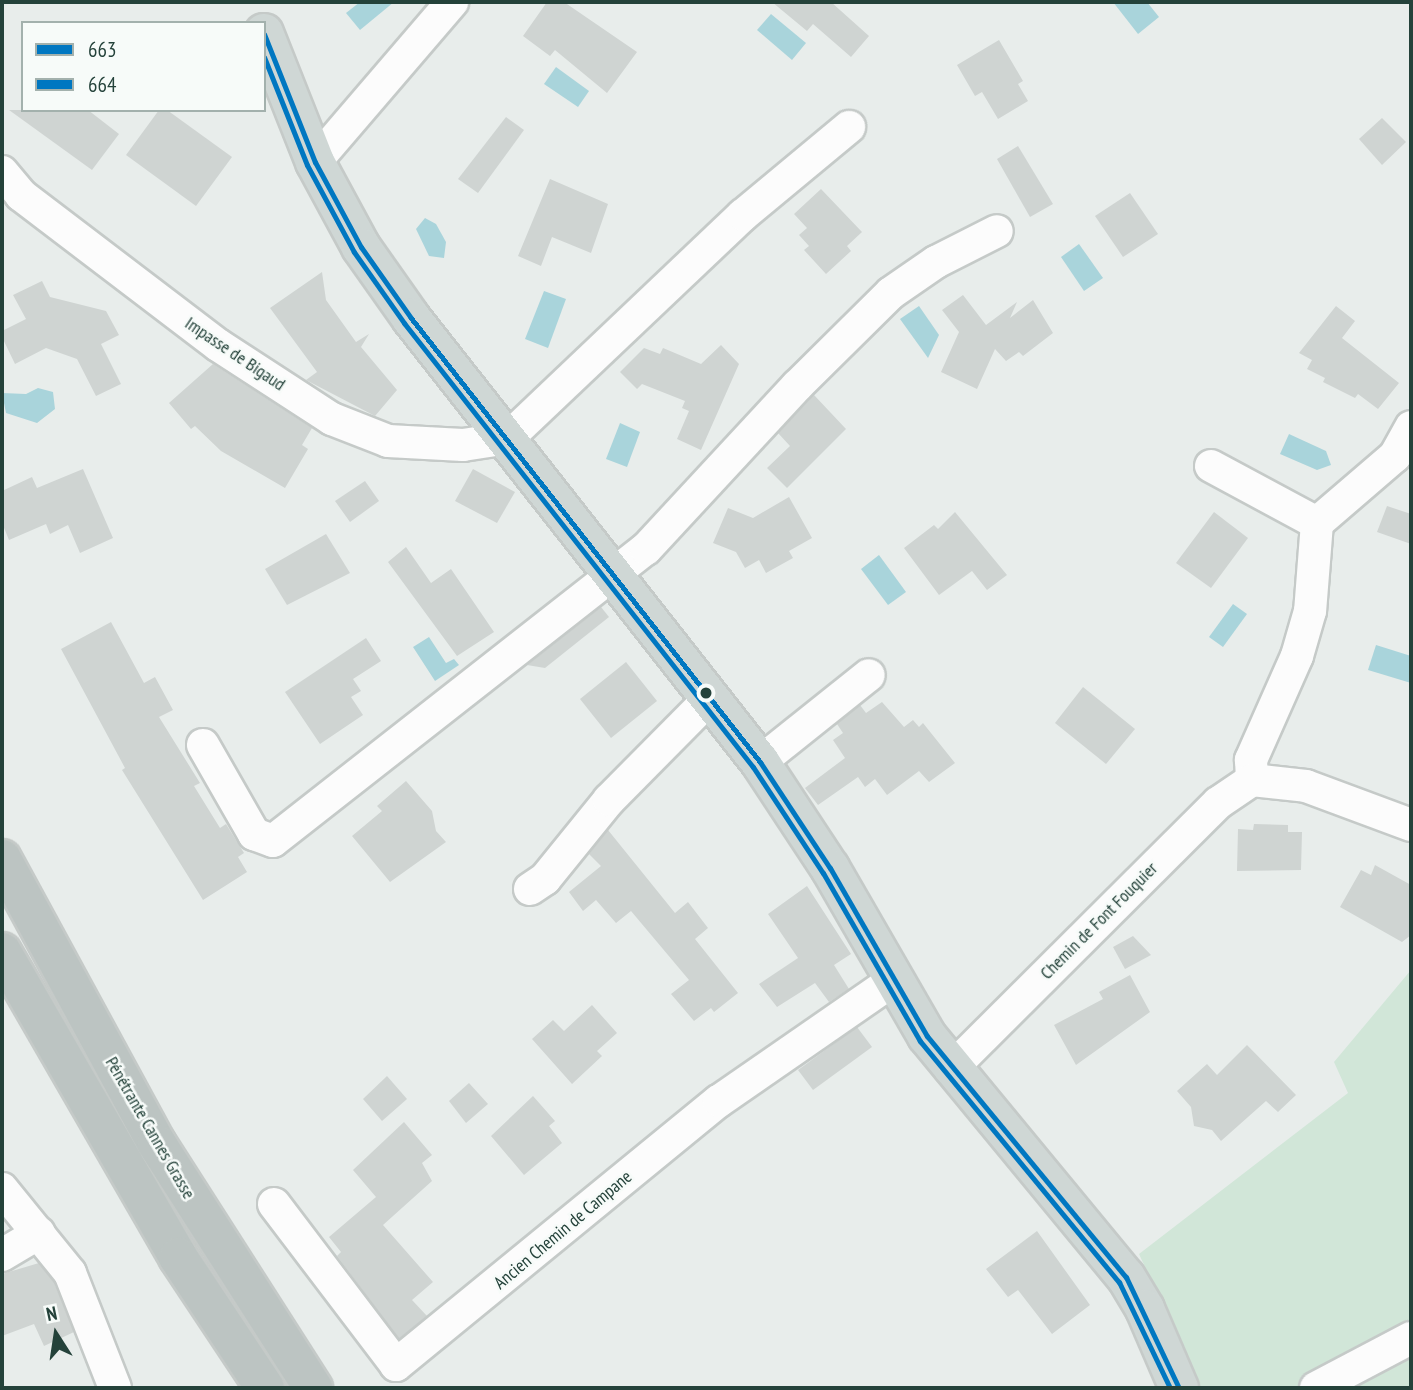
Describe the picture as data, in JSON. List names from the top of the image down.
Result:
{
  "streets": {
    "highway": ["Pénétrante Cannes Grasse"],
    "street": ["Impasse de Bigaud", "Chemin de Font Fouquier", "Ancien Chemin de Campane"]
  },
  "lines": ["transit line 663", "transit line 664"],
  "legend": ["663", "664"],
  "north": "top"
}
